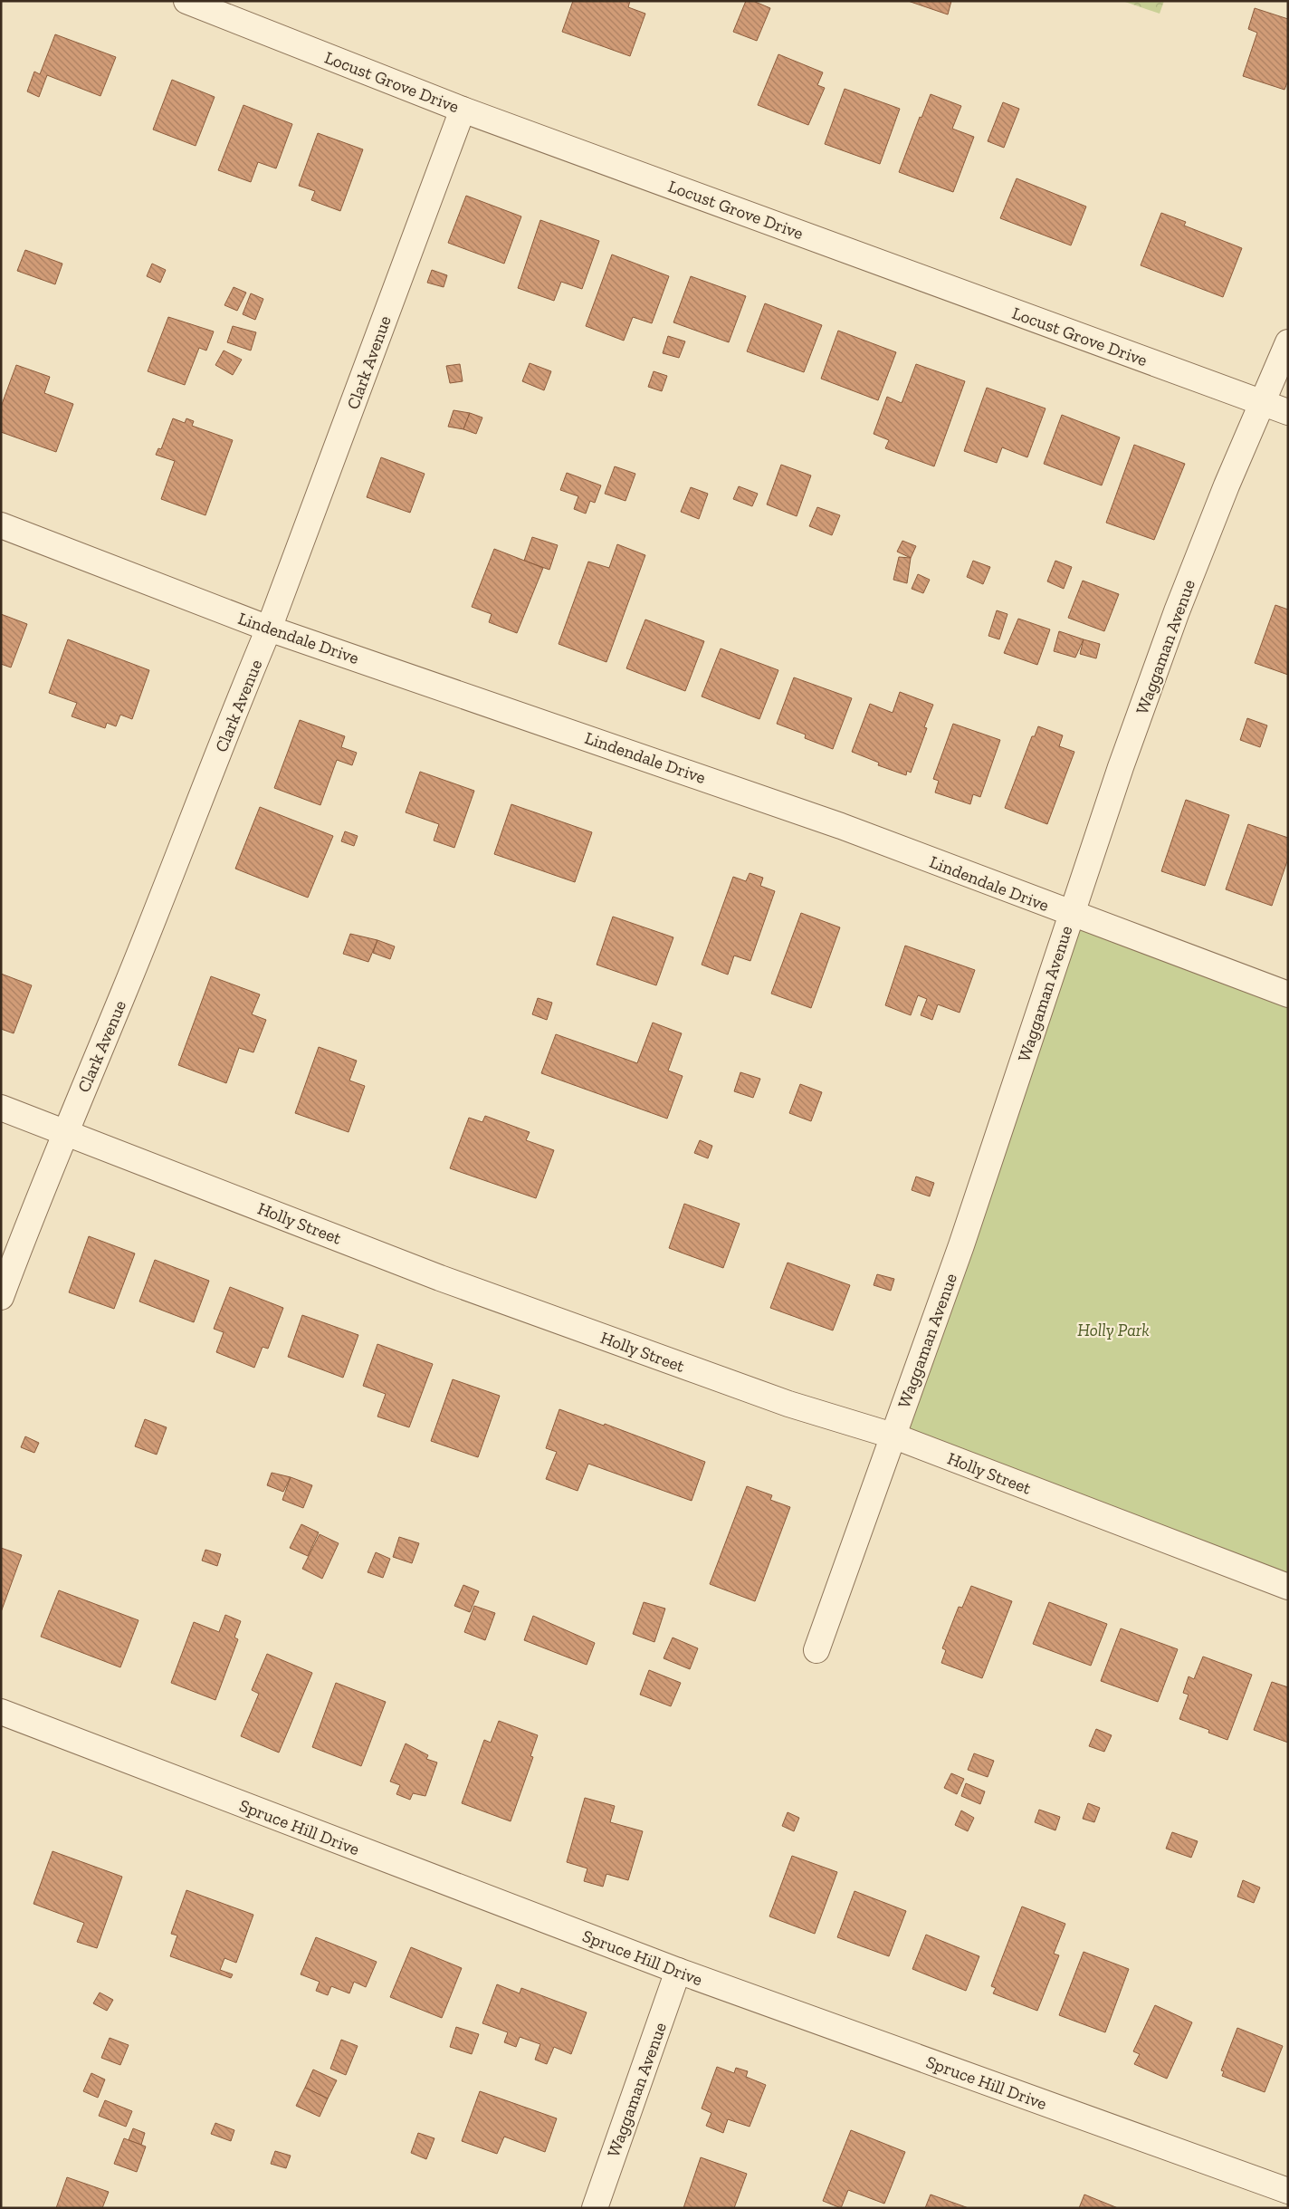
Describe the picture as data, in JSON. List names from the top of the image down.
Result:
{
  "streets": {
    "street": [
      "Locust Grove Drive",
      "Clark Avenue",
      "Lindendale Drive",
      "Waggaman Avenue",
      "Holly Street",
      "Spruce Hill Drive"
    ]
  },
  "crossings": [
    ["Locust Grove Drive", "Clark Avenue"],
    ["Locust Grove Drive", "Waggaman Avenue"],
    ["Clark Avenue", "Lindendale Drive"],
    ["Clark Avenue", "Holly Street"],
    ["Lindendale Drive", "Waggaman Avenue"],
    ["Waggaman Avenue", "Holly Street"],
    ["Waggaman Avenue", "Spruce Hill Drive"]
  ],
  "parks": ["Holly Park"]
}
